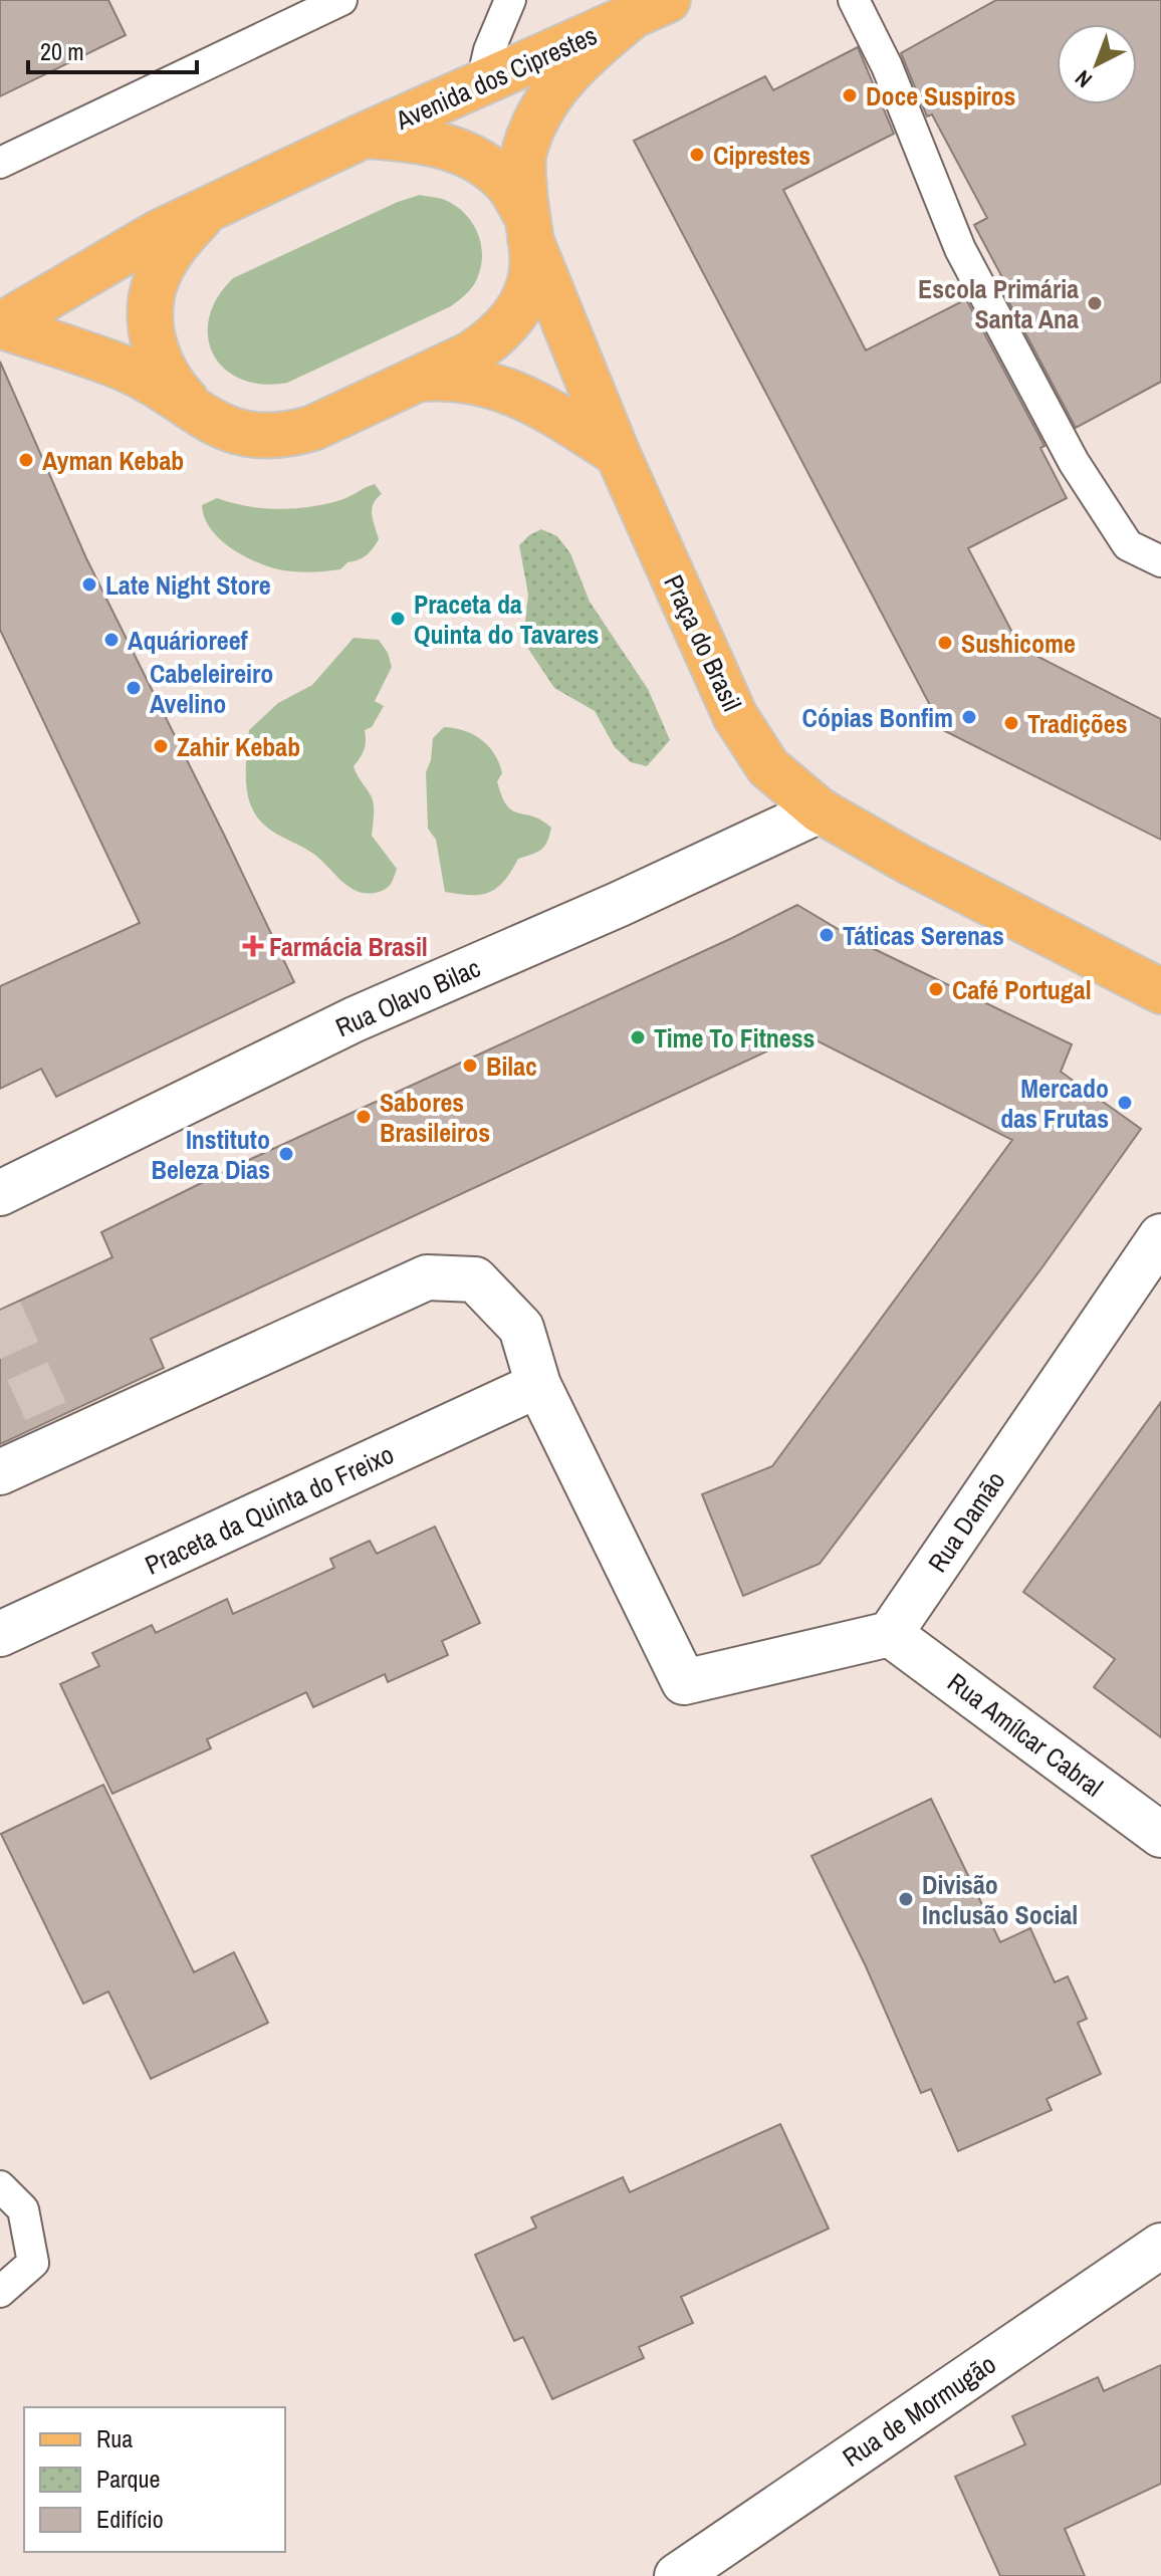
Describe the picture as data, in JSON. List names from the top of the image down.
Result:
{
  "streets": {
    "main road": ["Avenida dos Ciprestes", "Praça do Brasil"],
    "street": [
      "Rua Olavo Bilac",
      "Praceta da Quinta do Freixo",
      "Rua Damão",
      "Rua Amílcar Cabral",
      "Rua de Mormugão"
    ]
  },
  "crossings": [
    ["Avenida dos Ciprestes", "Praça do Brasil"],
    ["Praça do Brasil", "Rua Olavo Bilac"],
    ["Rua Damão", "Rua Amílcar Cabral"]
  ],
  "places": {
    "other": [
      "Doce Suspiros",
      "Ciprestes",
      "Escola Primária Santa Ana",
      "Ayman Kebab",
      "Late Night Store",
      "Praceta da Quinta do Tavares",
      "Aquárioreef",
      "Sushicome",
      "Cabeleireiro Avelino",
      "Cópias Bonfim",
      "Tradições",
      "Zahir Kebab",
      "Táticas Serenas",
      "Café Portugal",
      "Time To Fitness",
      "Bilac",
      "Mercado das Frutas",
      "Sabores Brasileiros",
      "Instituto Beleza Dias",
      "Divisão Inclusão Social"
    ],
    "health": ["Farmácia Brasil"]
  },
  "legend": ["Rua", "Parque", "Edifício"],
  "scale_bar": "20 m",
  "north": "bottom left"
}
